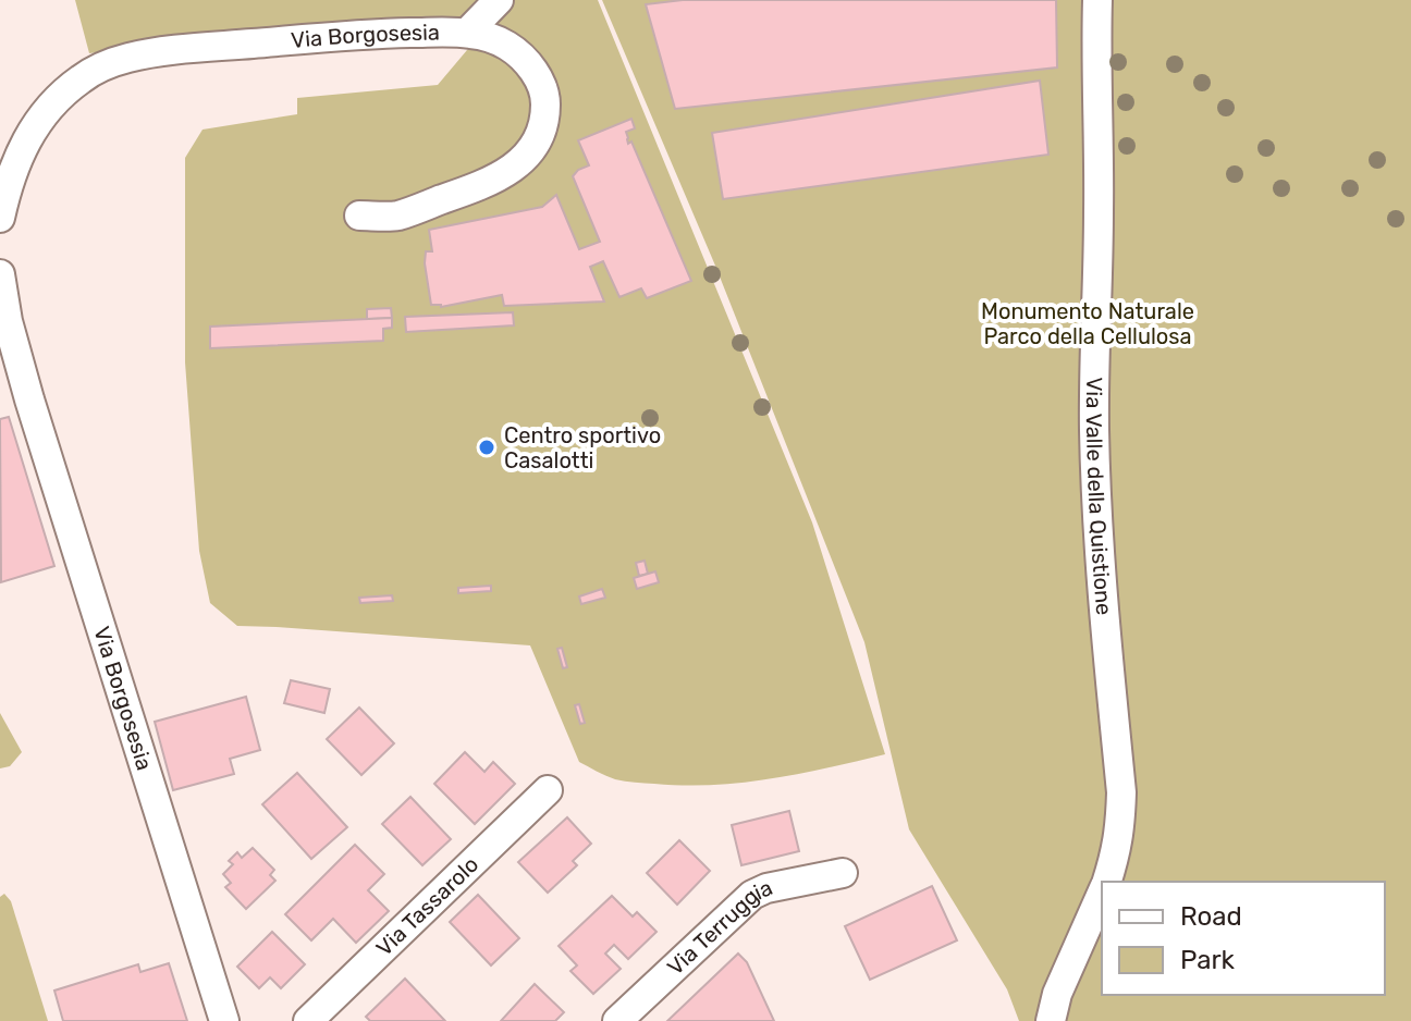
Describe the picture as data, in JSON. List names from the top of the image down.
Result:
{
  "streets": {
    "street": [
      "Via Borgosesia",
      "Via Valle della Quistione",
      "Via Tassarolo",
      "Via Terruggia"
    ]
  },
  "parks": ["Monumento Naturale Parco della Cellulosa"],
  "places": ["Centro sportivo Casalotti"],
  "legend": ["Road", "Park"]
}
